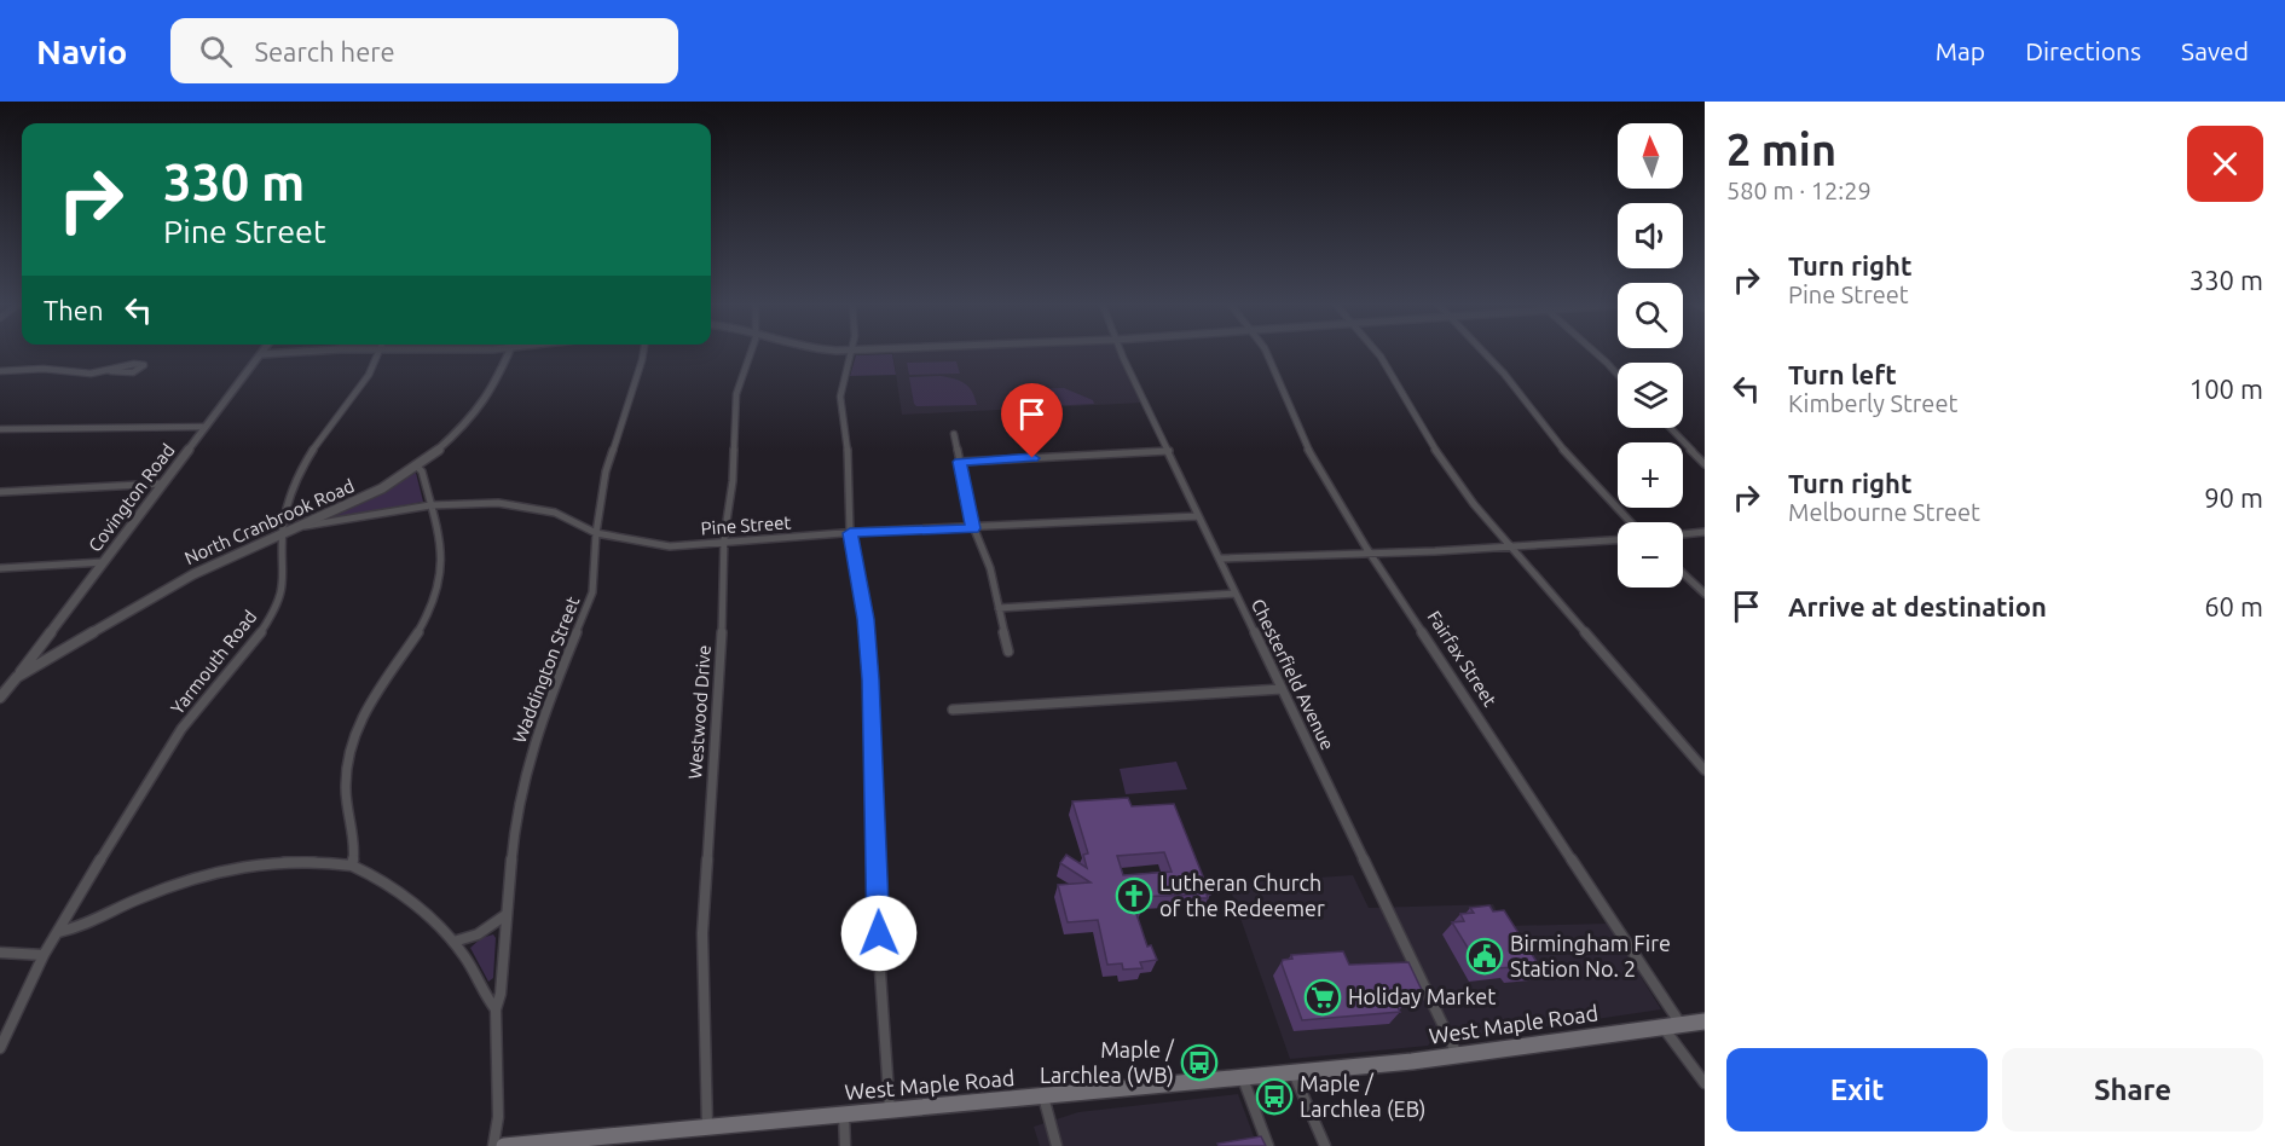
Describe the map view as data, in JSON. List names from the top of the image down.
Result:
{
  "streets": {
    "main road": ["West Maple Road"],
    "street": [
      "Covington Road",
      "North Cranbrook Road",
      "Pine Street",
      "Fairfax Street",
      "Yarmouth Road",
      "Waddington Street",
      "Chesterfield Avenue",
      "Westwood Drive"
    ]
  },
  "crossings": [
    ["Covington Road", "North Cranbrook Road"],
    ["North Cranbrook Road", "Pine Street"],
    ["North Cranbrook Road", "Yarmouth Road"],
    ["Pine Street", "Waddington Street"],
    ["Pine Street", "Chesterfield Avenue"],
    ["Pine Street", "Westwood Drive"],
    ["Fairfax Street", "West Maple Road"],
    ["Chesterfield Avenue", "West Maple Road"],
    ["Westwood Drive", "West Maple Road"]
  ],
  "places": {
    "church": ["Lutheran Church of the Redeemer"],
    "public building": ["Birmingham Fire Station No. 2"],
    "supermarket": ["Holiday Market"],
    "bus stop": ["Maple / Larchlea (WB)", "Maple / Larchlea (EB)"]
  },
  "north": "top",
  "page": {
    "header": "Navio",
    "search": "Search here",
    "nav": ["Map", "Directions", "Saved"],
    "heading": ["2 min", "580 m · 12:29"],
    "map_buttons": ["+", "−"],
    "turn": ["330 m", "Pine Street"],
    "list": [
      {
        "name": "Turn right",
        "note": "Pine Street",
        "value": "330 m"
      },
      {
        "name": "Turn left",
        "note": "Kimberly Street",
        "value": "100 m"
      },
      {
        "name": "Turn right",
        "note": "Melbourne Street",
        "value": "90 m"
      },
      {
        "name": "Arrive at destination",
        "value": "60 m"
      }
    ],
    "then": "Then",
    "buttons": ["Exit", "Share"]
  }
}
